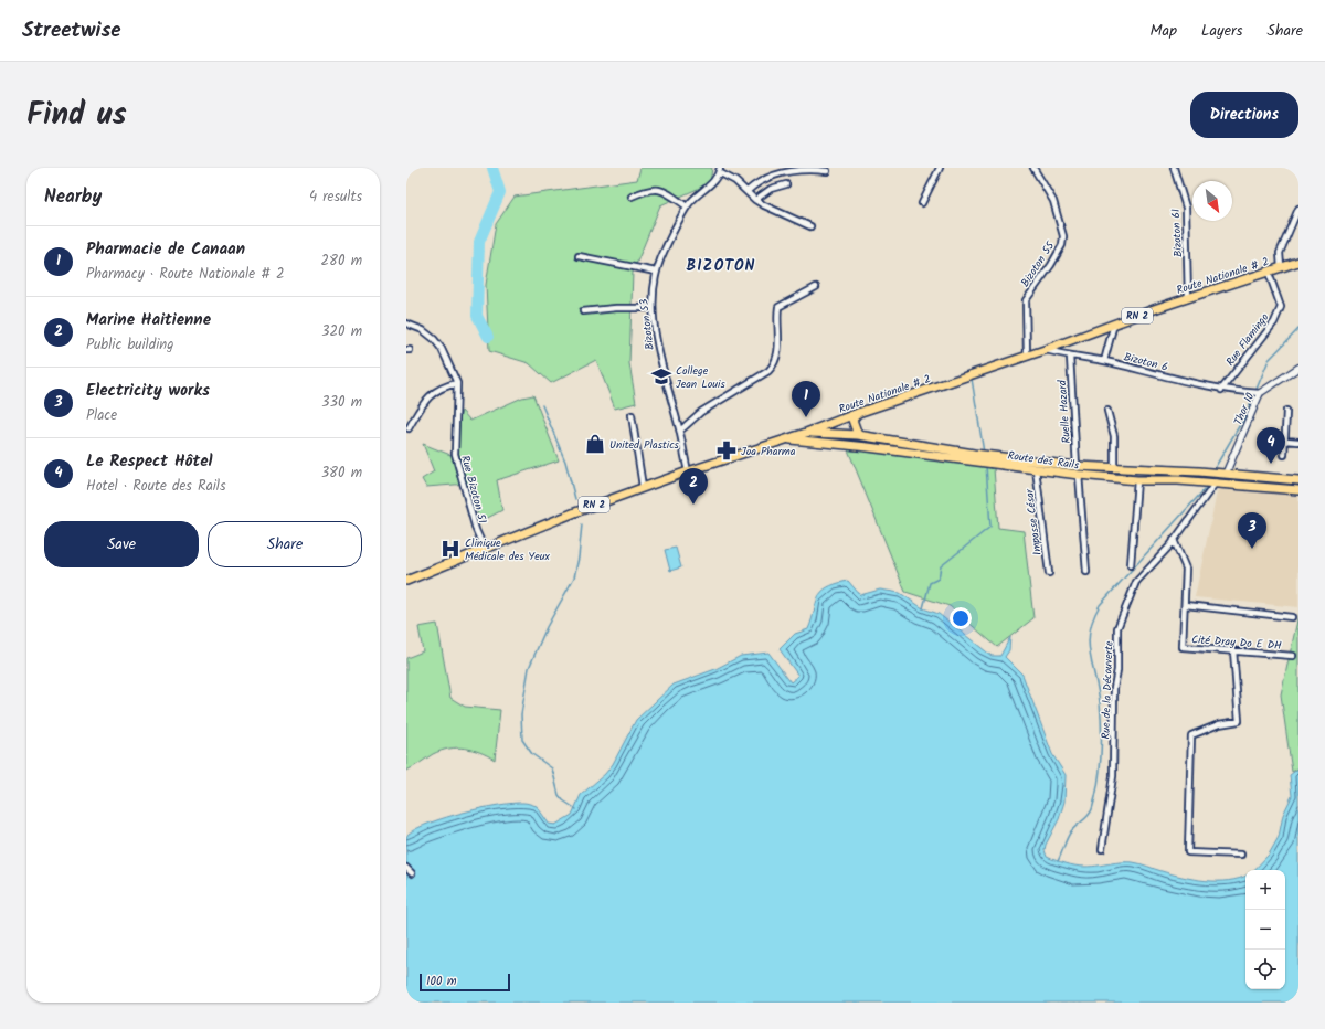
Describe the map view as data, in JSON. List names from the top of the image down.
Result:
{
  "streets": {
    "main road": ["Route Nationale # 2", "RN 2", "Route des Rails"],
    "street": [
      "Bizoton 61",
      "Bizoton 55",
      "Bizoton 53",
      "Rue Flamingo",
      "Bizoton 6",
      "Thor 10",
      "Ruelle Hazard",
      "Rue Bizoton 51",
      "Impasse César",
      "Cité Dray Do E DH",
      "Rue de la Découverte"
    ]
  },
  "crossings": [
    ["Bizoton 61", "Route Nationale # 2"],
    ["Bizoton 55", "Route Nationale # 2"],
    ["Route Nationale # 2", "Bizoton 53"],
    ["Route Nationale # 2", "Rue Flamingo"],
    ["Route Nationale # 2", "Bizoton 6"],
    ["Route Nationale # 2", "Route des Rails"],
    ["Route Nationale # 2", "Rue Bizoton 51"],
    ["Rue Flamingo", "Bizoton 6"],
    ["Bizoton 6", "Thor 10"],
    ["Bizoton 6", "Ruelle Hazard"],
    ["Thor 10", "Route des Rails"],
    ["Ruelle Hazard", "Route des Rails"],
    ["Route des Rails", "Impasse César"],
    ["Route des Rails", "Rue de la Découverte"],
    ["Cité Dray Do E DH", "Rue de la Découverte"]
  ],
  "districts": ["BIZOTON"],
  "places": {
    "school or university": ["College Jean Louis"],
    "shop": ["United Plastics"],
    "pharmacy": ["Joa Pharma"],
    "hospital": ["Clinique Médicale des Yeux"]
  },
  "scale_bar": "100 m",
  "north": "bottom right",
  "page": {
    "header": "Streetwise",
    "nav": ["Map", "Layers", "Share"],
    "title": "Find us",
    "buttons": [
      "Directions",
      ["Save", "Share"]
    ],
    "heading": ["Nearby", "4 results"],
    "list": [
      {
        "mark": "1",
        "name": "Pharmacie de Canaan",
        "note": "Pharmacy · Route Nationale # 2",
        "value": "280 m"
      },
      {
        "mark": "2",
        "name": "Marine Haitienne",
        "note": "Public building",
        "value": "320 m"
      },
      {
        "mark": "3",
        "name": "Electricity works",
        "note": "Place",
        "value": "330 m"
      },
      {
        "mark": "4",
        "name": "Le Respect Hôtel",
        "note": "Hotel · Route des Rails",
        "value": "380 m"
      }
    ],
    "pins": [
      "1",
      "4",
      "2",
      "3"
    ],
    "map_buttons": ["+", "−"],
    "scale": "100 m"
  }
}
